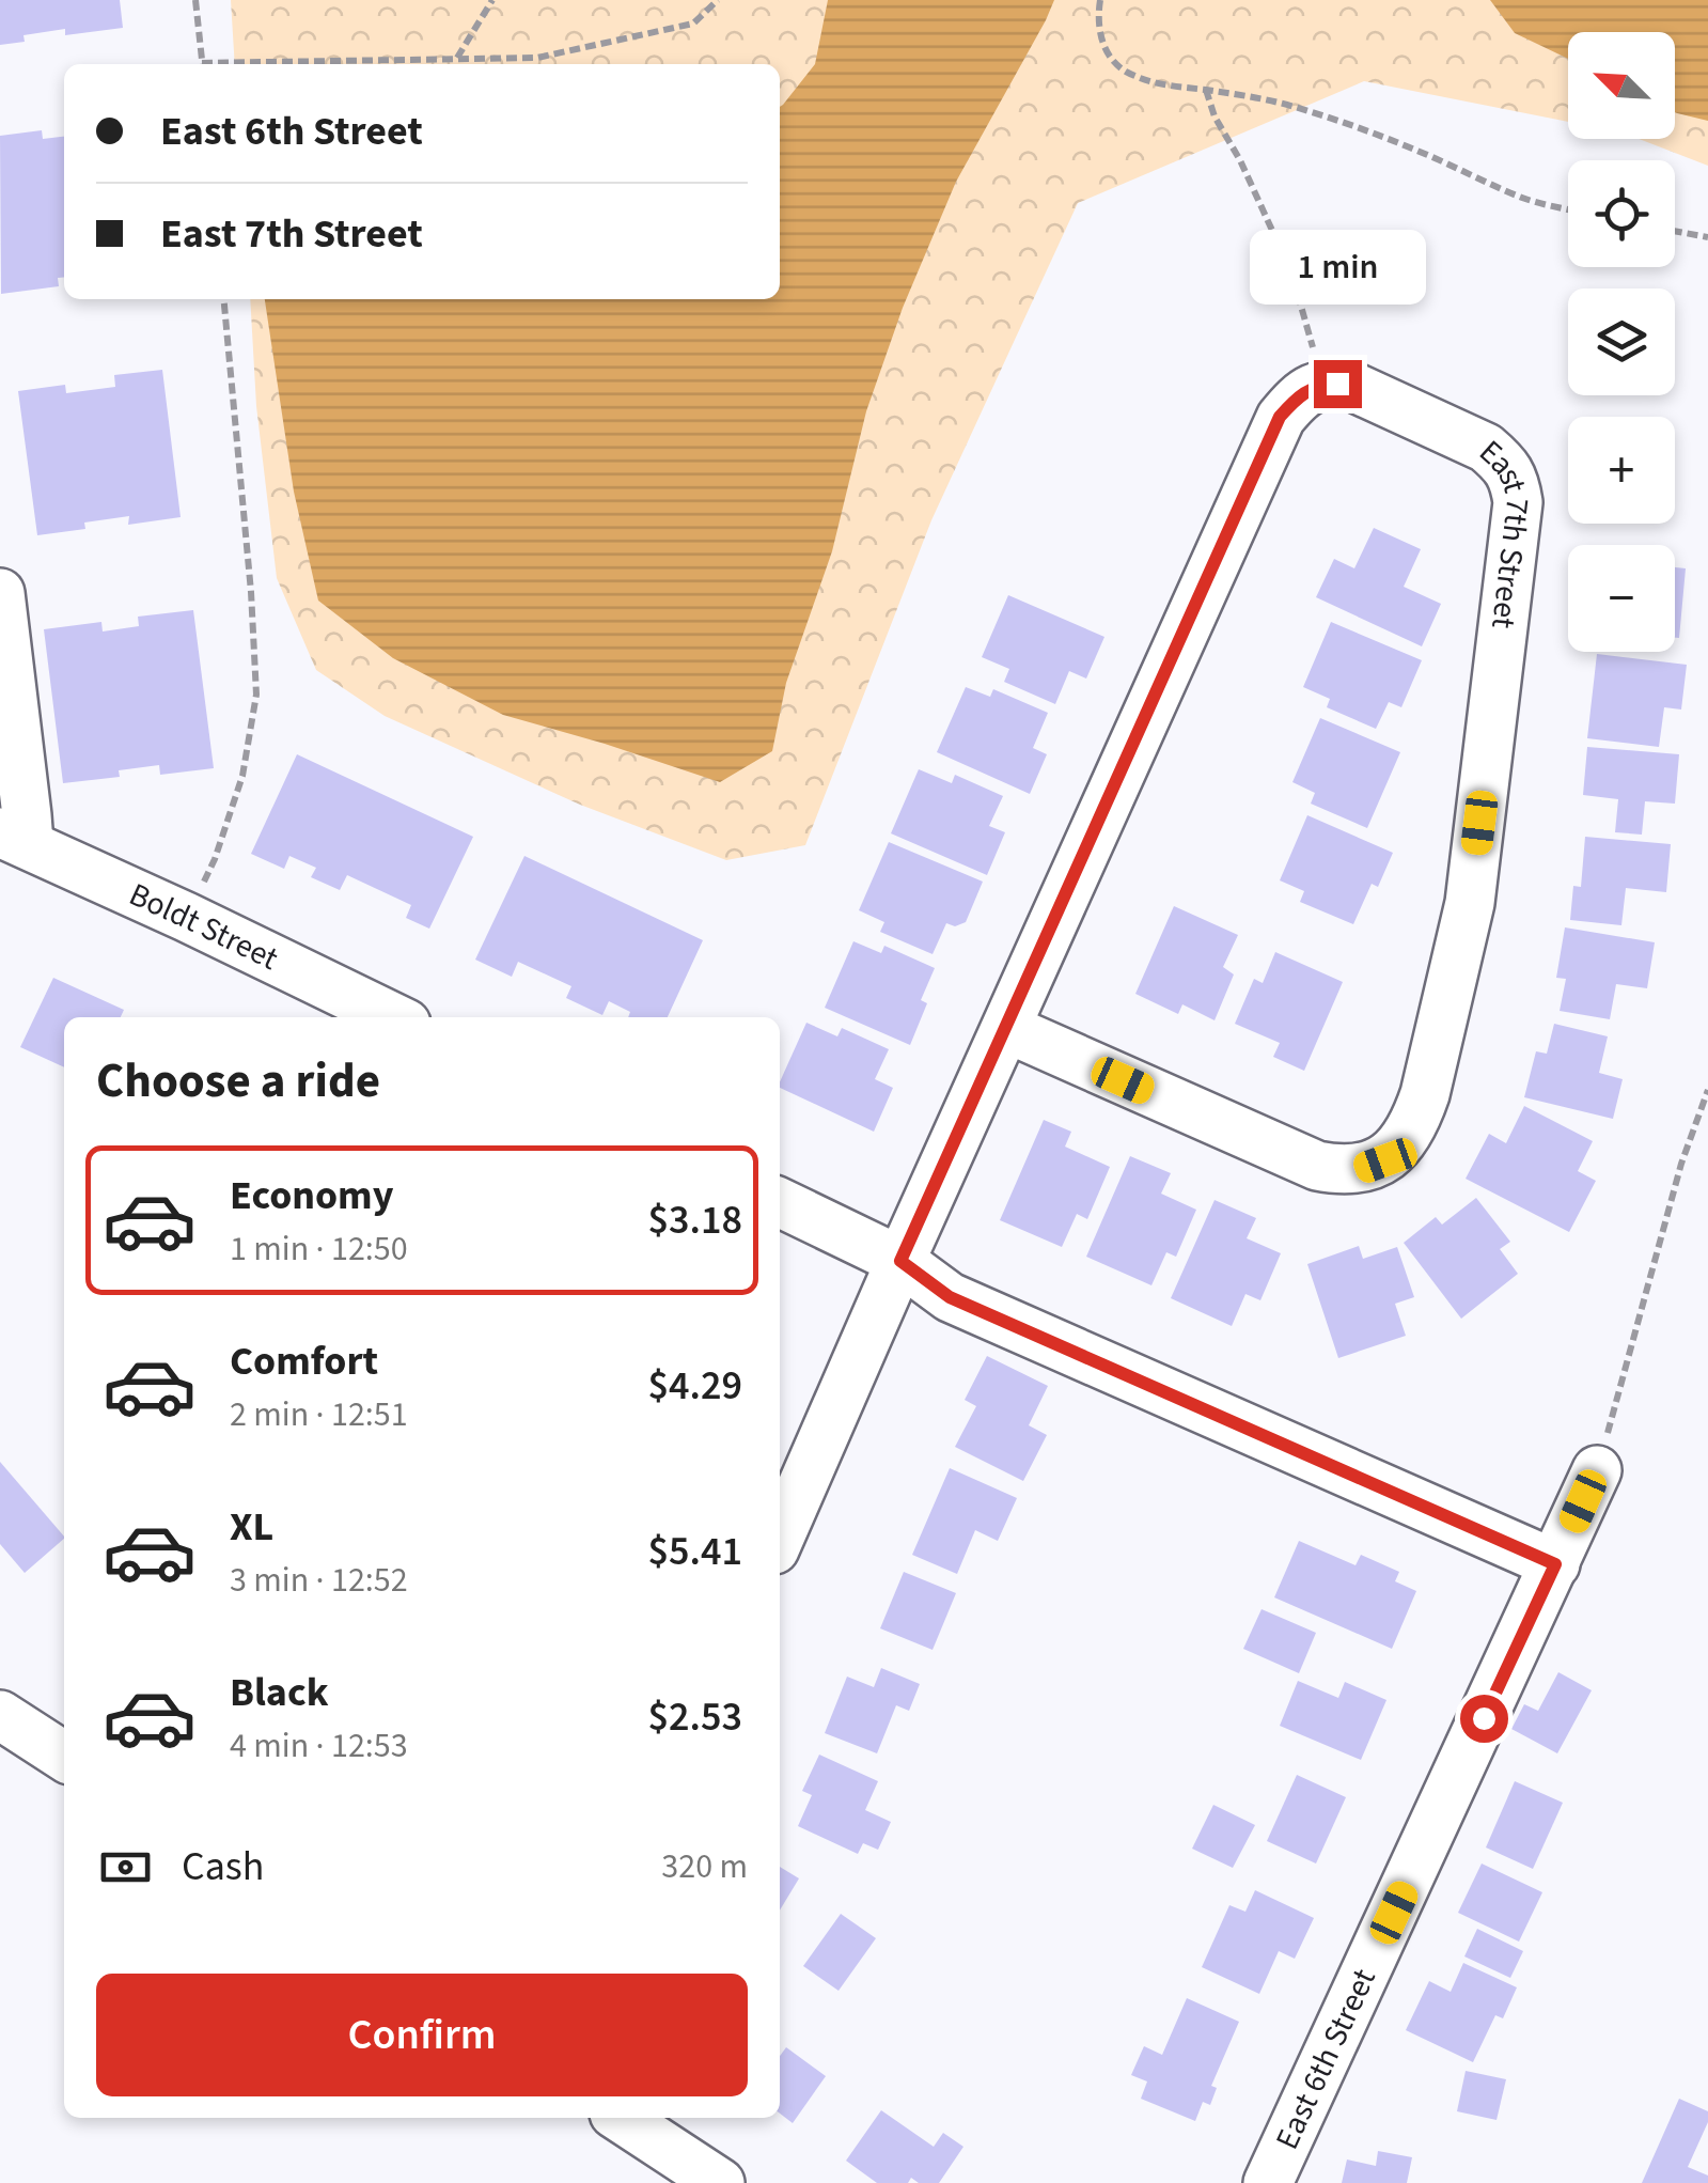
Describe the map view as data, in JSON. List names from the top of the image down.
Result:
{
  "streets": {
    "street": ["East 7th Street", "Boldt Street", "East 6th Street"]
  },
  "north": "top left",
  "page": {
    "map_buttons": ["+", "−"],
    "banner": ["East 6th Street", "East 7th Street"],
    "bubble": "1 min",
    "heading": "Choose a ride",
    "list": [
      {
        "name": "Economy",
        "note": "1 min · 12:50",
        "value": "$3.18"
      },
      {
        "name": "Comfort",
        "note": "2 min · 12:51",
        "value": "$4.29"
      },
      {
        "name": "XL",
        "note": "3 min · 12:52",
        "value": "$5.41"
      },
      {
        "name": "Black",
        "note": "4 min · 12:53",
        "value": "$2.53"
      }
    ],
    "pay": ["Cash", "320 m"],
    "buttons": "Confirm"
  }
}
